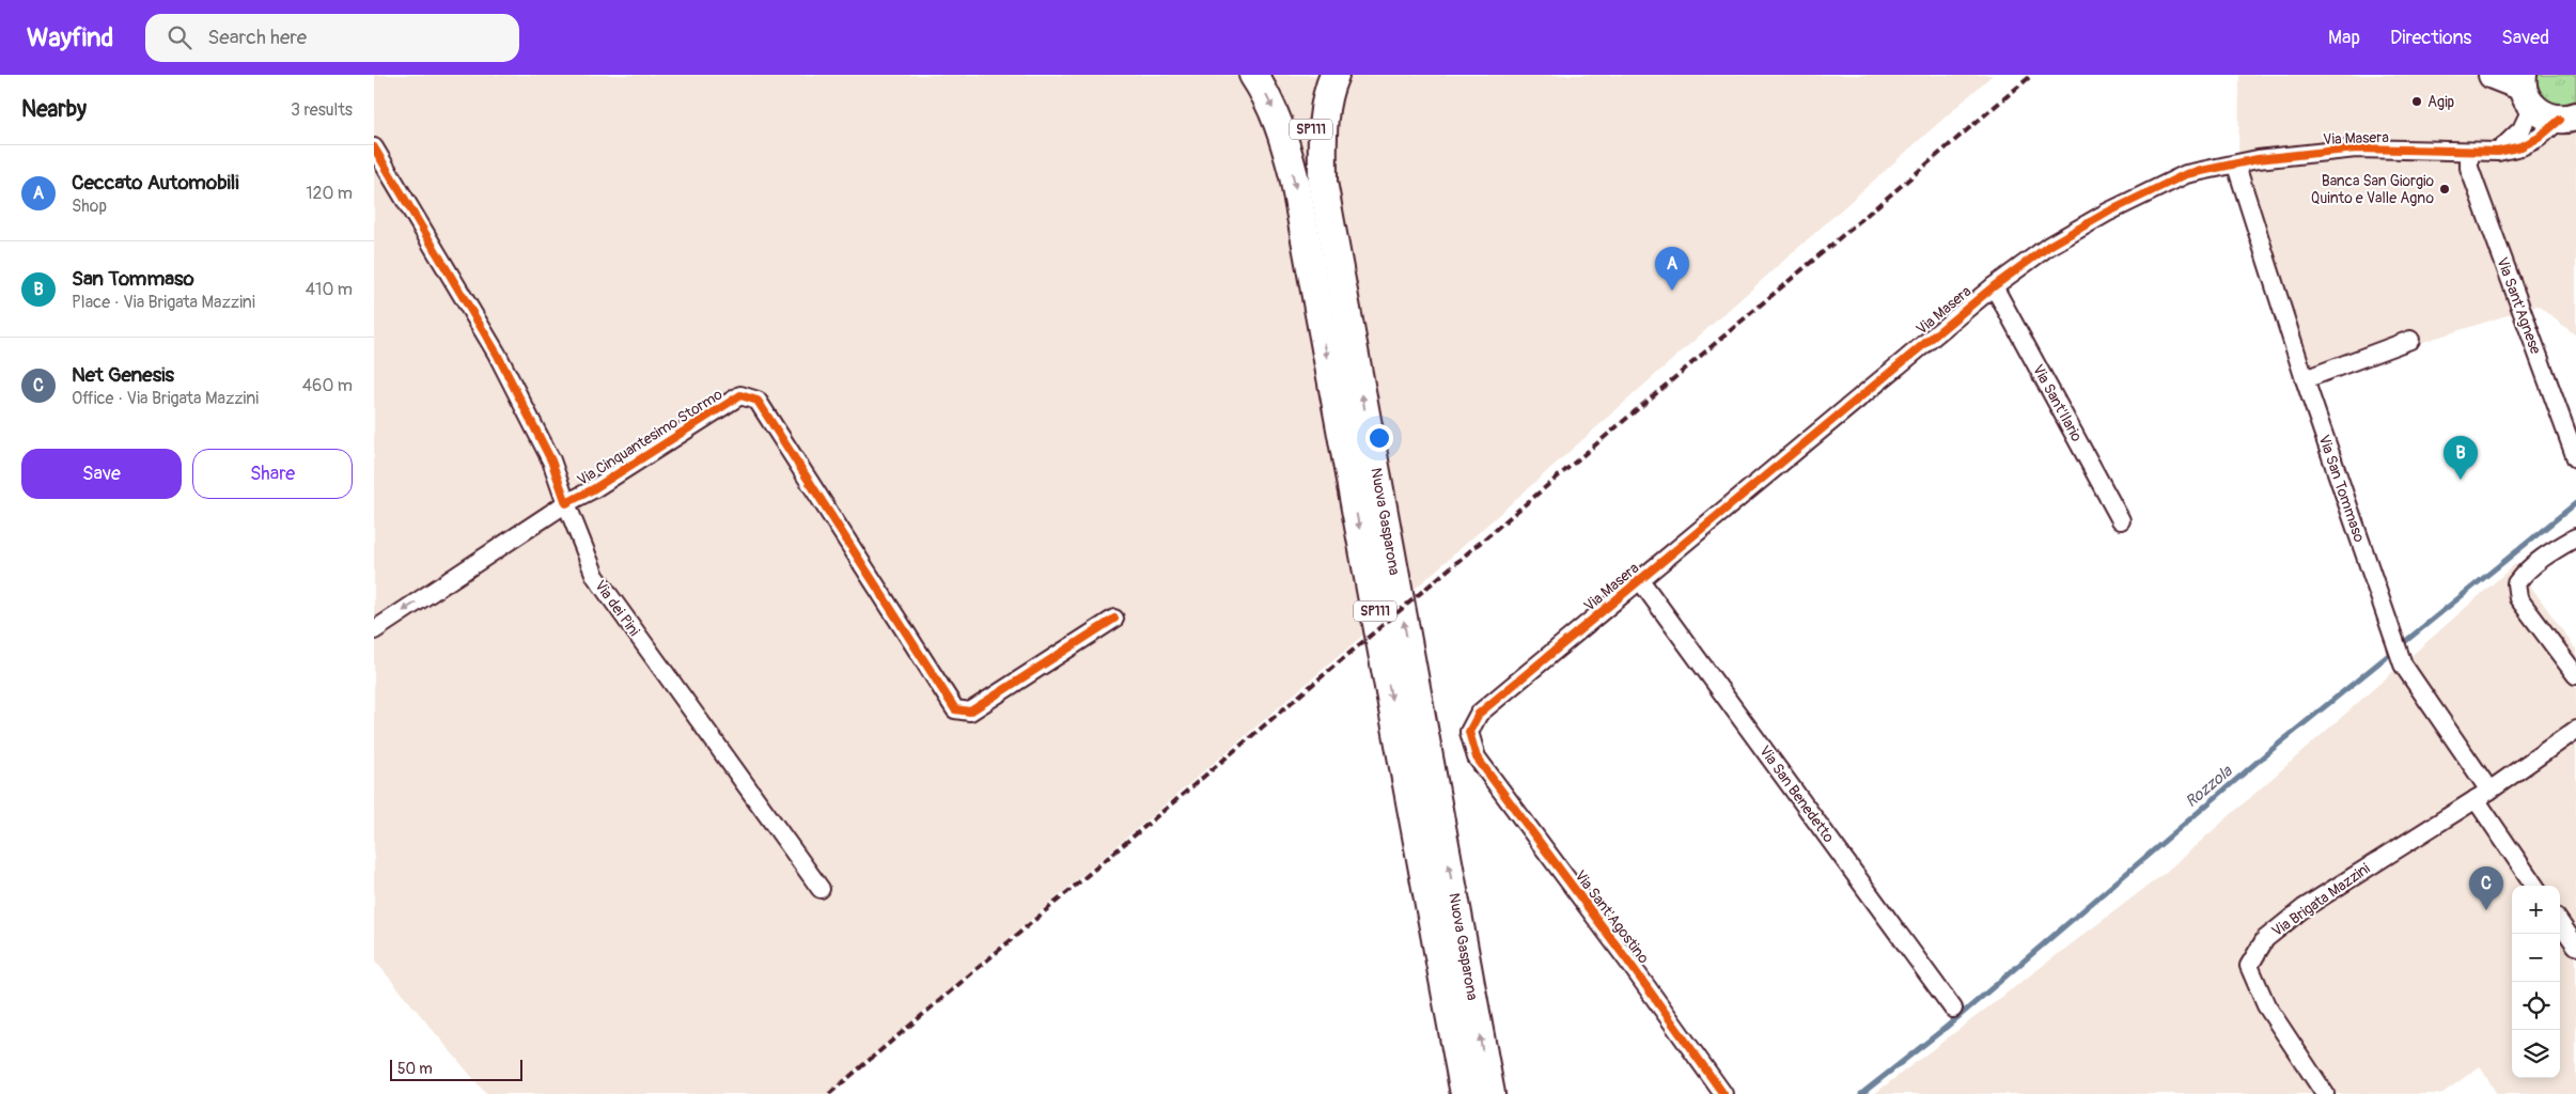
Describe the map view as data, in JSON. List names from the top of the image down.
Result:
{
  "streets": {
    "main road": ["SP111", "Nuova Gasparona"],
    "street": [
      "Via Masera",
      "Via Sant'Agnese",
      "Via Sant'Ilario",
      "Via Cinquantesimo Stormo",
      "Via San Tommaso",
      "Via dei Pini",
      "Via San Benedetto",
      "Via Brigata Mazzini",
      "Via Sant'Agostino"
    ]
  },
  "crossings": [
    ["SP111", "Nuova Gasparona"],
    ["Via Masera", "Via Sant'Agnese"],
    ["Via Masera", "Via Sant'Ilario"],
    ["Via Masera", "Via San Tommaso"],
    ["Via Masera", "Via San Benedetto"],
    ["Via Masera", "Via Sant'Agostino"],
    ["Via Cinquantesimo Stormo", "Via dei Pini"],
    ["Via San Tommaso", "Via Brigata Mazzini"]
  ],
  "water": ["Rozzola"],
  "places": ["Agip", "Banca San Giorgio Quinto e Valle Agno"],
  "scale_bar": "50 m",
  "page": {
    "header": "Wayfind",
    "search": "Search here",
    "nav": ["Map", "Directions", "Saved"],
    "heading": ["Nearby", "3 results"],
    "list": [
      {
        "mark": "A",
        "name": "Ceccato Automobili",
        "note": "Shop",
        "value": "120 m"
      },
      {
        "mark": "B",
        "name": "San Tommaso",
        "note": "Place · Via Brigata Mazzini",
        "value": "410 m"
      },
      {
        "mark": "C",
        "name": "Net Genesis",
        "note": "Office · Via Brigata Mazzini",
        "value": "460 m"
      }
    ],
    "pins": ["A", "B", "C"],
    "buttons": ["Save", "Share"],
    "map_buttons": ["+", "−"],
    "scale": "50 m"
  }
}
